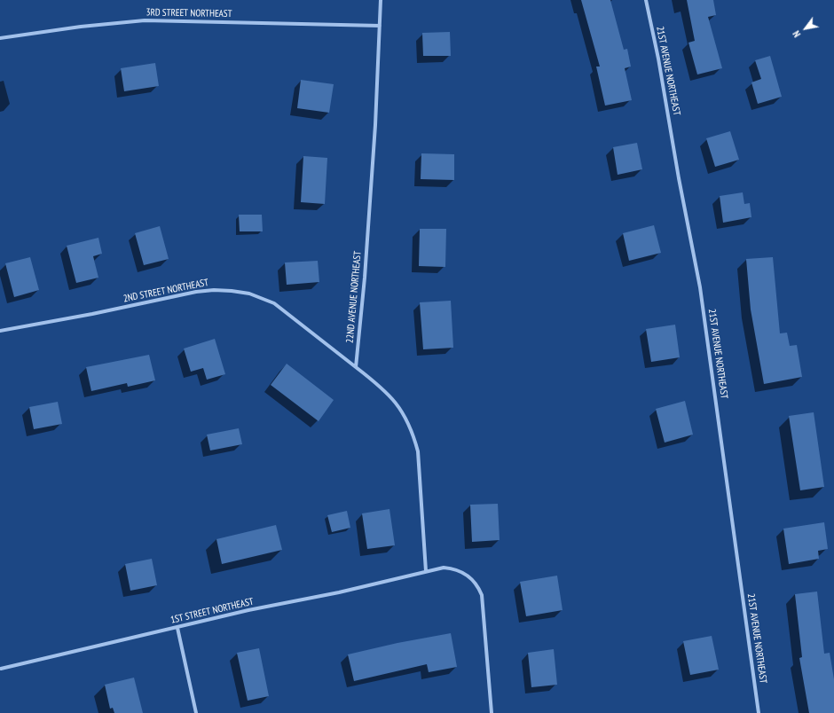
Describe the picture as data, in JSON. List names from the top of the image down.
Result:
{
  "streets": {
    "street": [
      "3RD STREET NORTHEAST",
      "21ST AVENUE NORTHEAST",
      "2ND STREET NORTHEAST",
      "22ND AVENUE NORTHEAST",
      "1ST STREET NORTHEAST"
    ]
  },
  "crossings": [
    ["3RD STREET NORTHEAST", "22ND AVENUE NORTHEAST"],
    ["2ND STREET NORTHEAST", "22ND AVENUE NORTHEAST"]
  ],
  "north": "bottom left"
}
